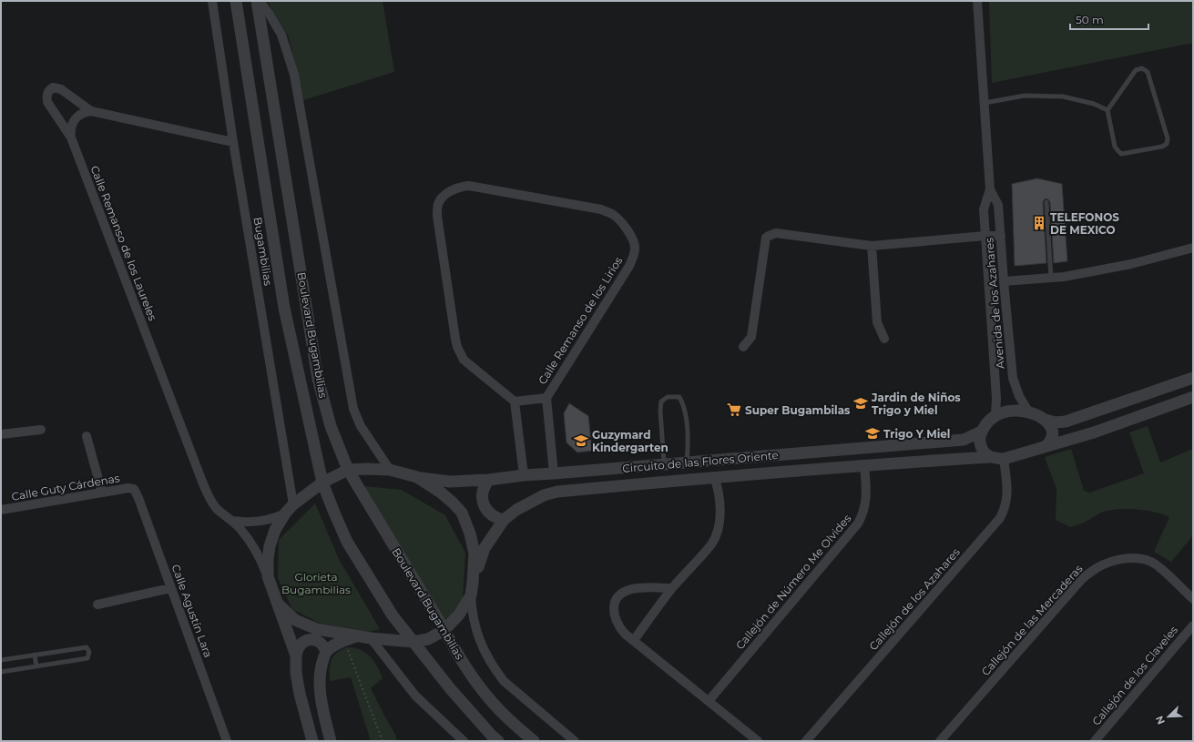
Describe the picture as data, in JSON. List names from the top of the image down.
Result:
{
  "streets": {
    "street": [
      "Calle Remanso de los Laureles",
      "Bugambilias",
      "Avenida de los Azahares",
      "Calle Remanso de los Lirios",
      "Boulevard Bugambilias",
      "Circuito de las Flores Oriente",
      "Calle Guty Cárdenas",
      "Callejón de Número Me Olvides",
      "Callejón de los Azahares",
      "Calle Agustín Lara",
      "Callejón de las Mercaderas",
      "Callejón de los Claveles"
    ]
  },
  "crossings": [
    ["Avenida de los Azahares", "Circuito de las Flores Oriente"],
    ["Avenida de los Azahares", "Callejón de los Azahares"],
    ["Calle Remanso de los Lirios", "Circuito de las Flores Oriente"],
    ["Circuito de las Flores Oriente", "Callejón de Número Me Olvides"],
    ["Circuito de las Flores Oriente", "Callejón de los Azahares"],
    ["Calle Guty Cárdenas", "Calle Agustín Lara"]
  ],
  "parks": ["Glorieta Bugambilias"],
  "places": {
    "building": ["TELEFONOS DE MEXICO"],
    "school or university": ["Jardin de Niños Trigo y Miel", "Trigo Y Miel", "Guzymard Kindergarten"],
    "supermarket": ["Super Bugambilas"]
  },
  "scale_bar": "50 m",
  "north": "bottom left"
}
